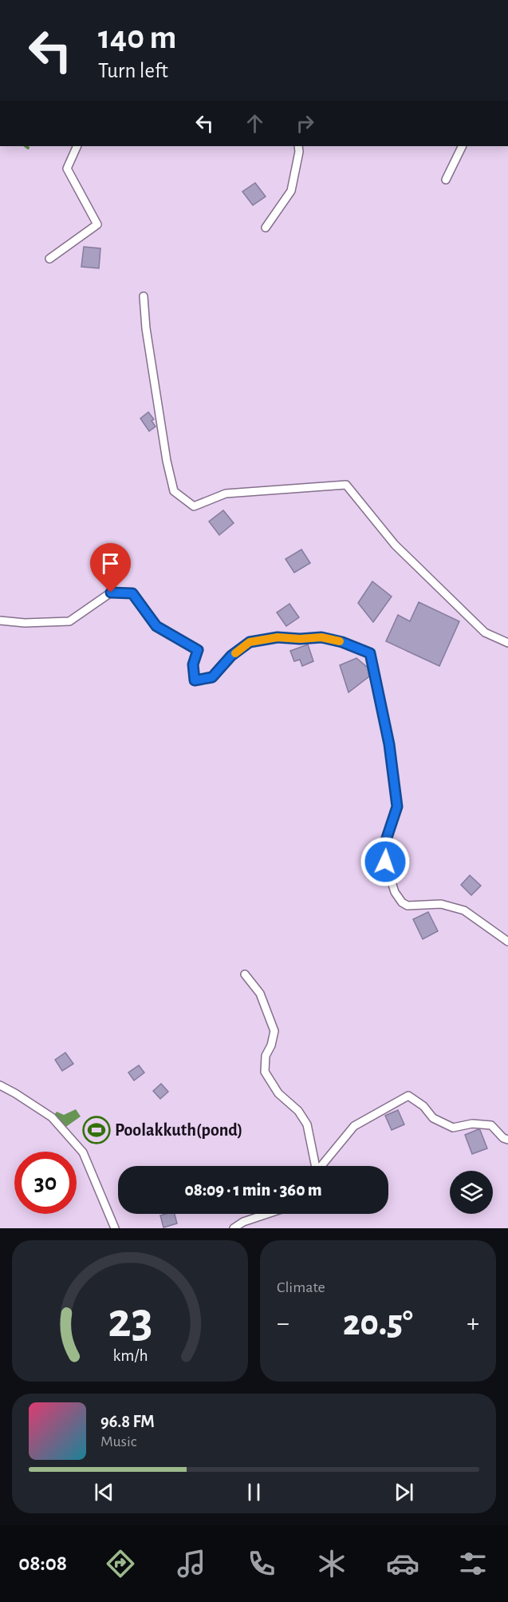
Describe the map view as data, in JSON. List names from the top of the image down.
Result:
{
  "places": {
    "sports": ["Poolakkuth(pond)"]
  },
  "page": {
    "turn": ["140 m", "Turn left"],
    "limit": "30",
    "trip": "08:09 · 1 min · 360 m",
    "tile": "Climate",
    "heat": ["−", "20.5°", "+"],
    "song": ["96.8 FM", "Music"],
    "tabs": "08:08",
    "gauge": ["23", "km/h"]
  }
}
